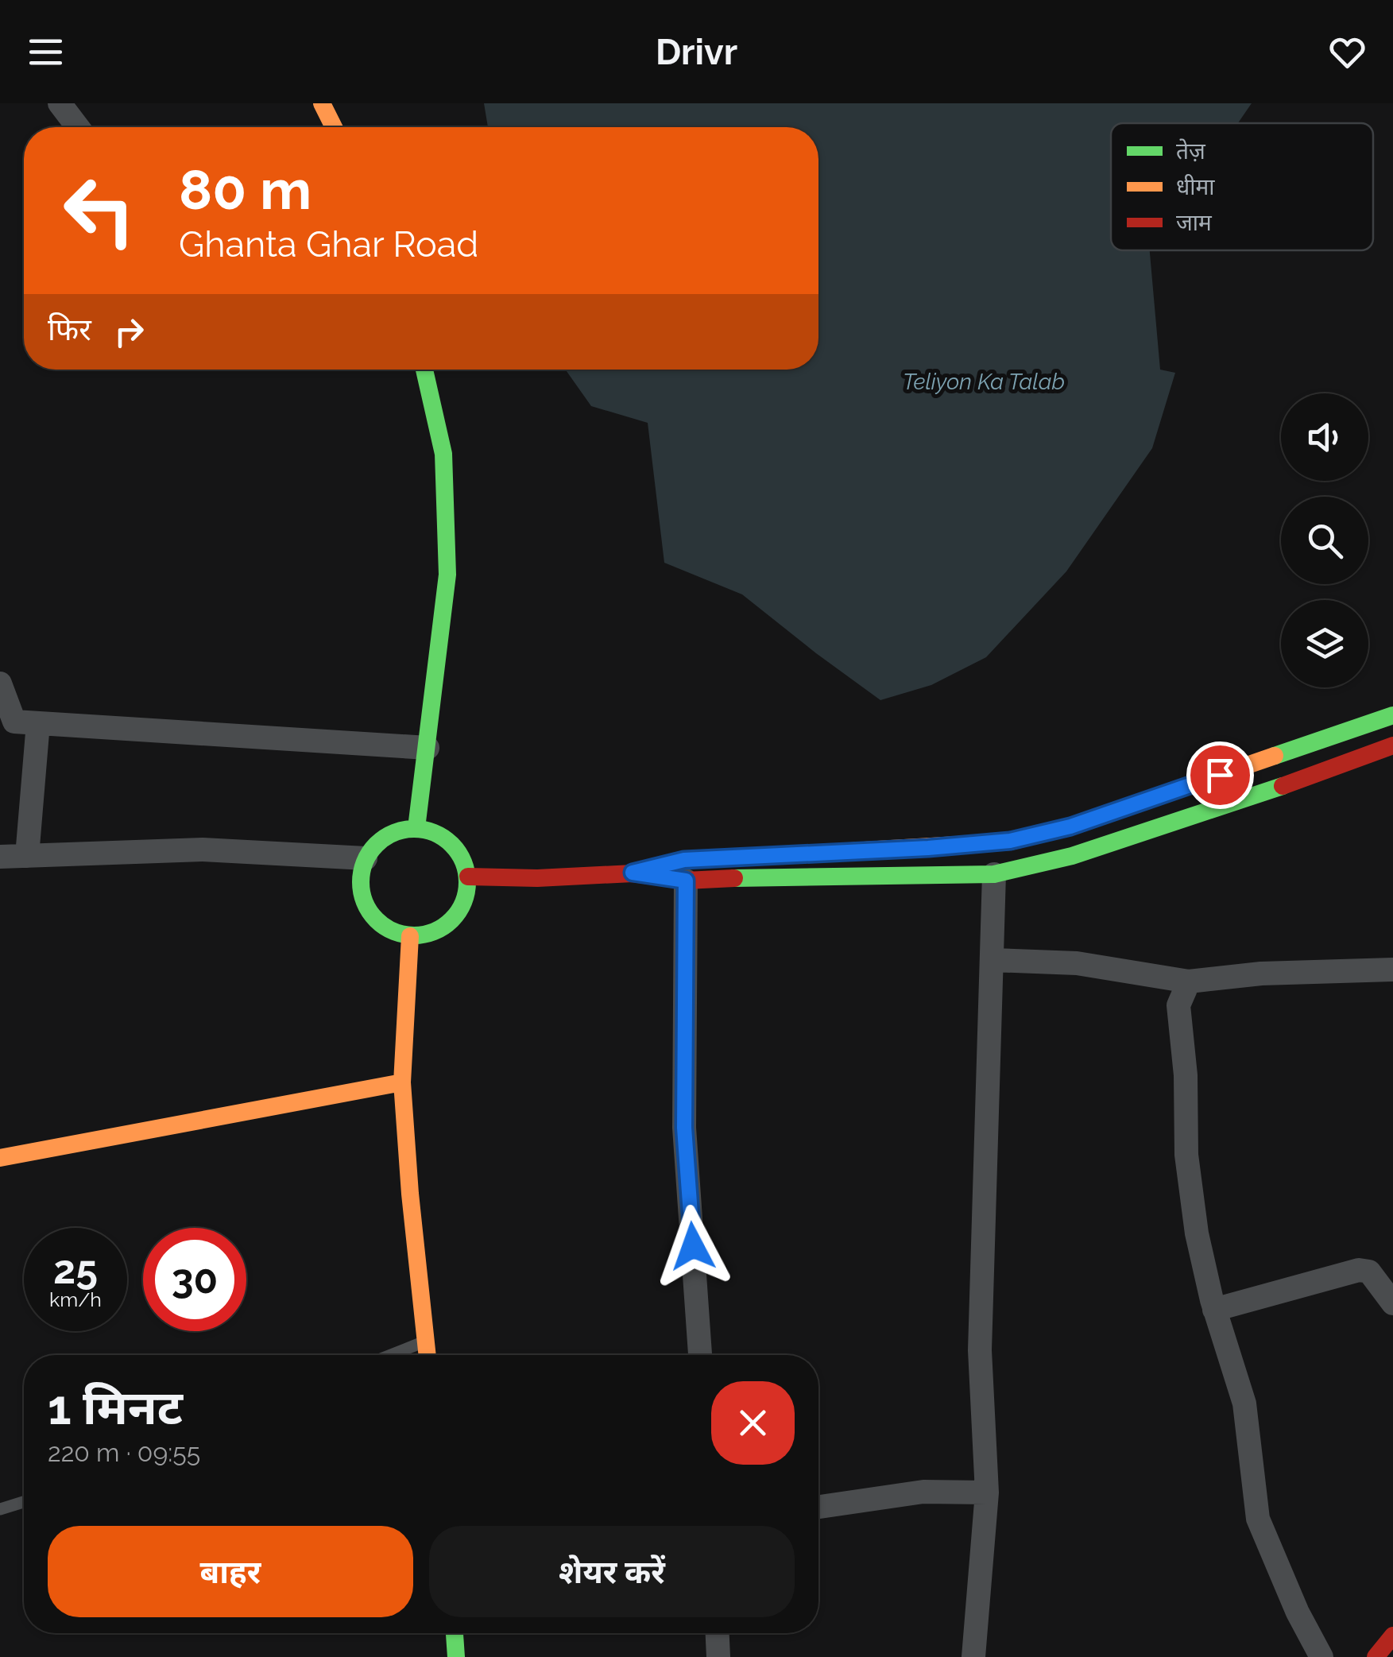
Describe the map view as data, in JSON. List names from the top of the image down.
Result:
{
  "water": ["Teliyon Ka Talab"],
  "legend": ["तेज़", "धीमा", "जाम"],
  "page": {
    "header": "Drivr",
    "turn": ["80 m", "Ghanta Ghar Road"],
    "then": "फिर",
    "speed": "25 km/h",
    "limit": "30",
    "heading": ["1 मिनट", "220 m · 09:55"],
    "buttons": ["बाहर", "शेयर करें"]
  }
}
